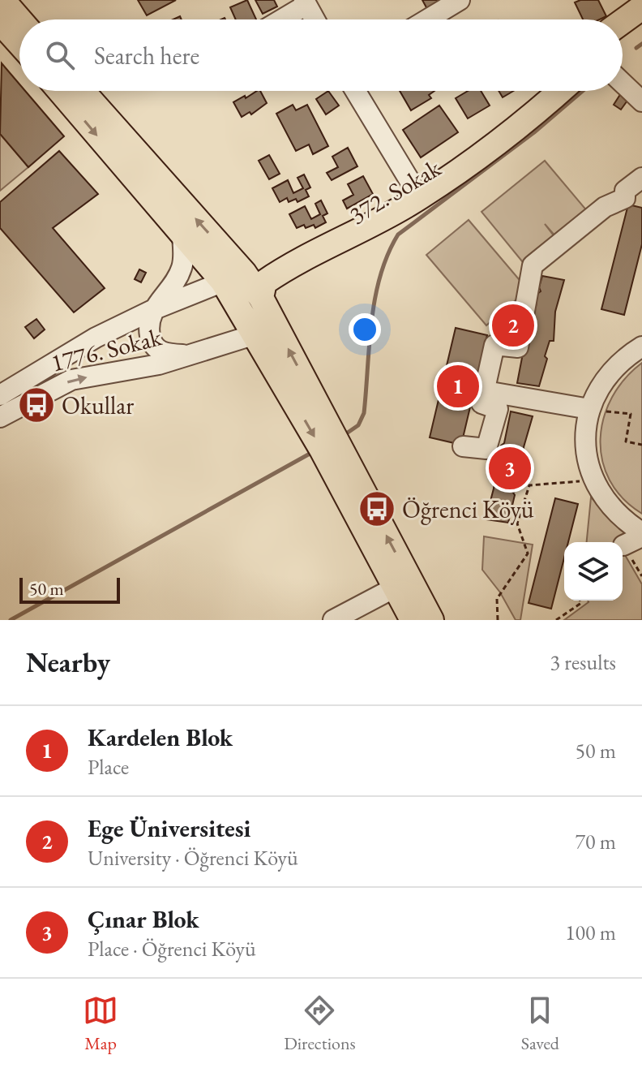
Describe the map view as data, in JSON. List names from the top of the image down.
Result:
{
  "streets": {
    "main road": ["372. Sokak"],
    "street": ["1776. Sokak"]
  },
  "crossings": [
    ["372. Sokak", "1776. Sokak"]
  ],
  "places": {
    "bus stop": ["Okullar", "Öğrenci Köyü"]
  },
  "scale_bar": "50 m",
  "page": {
    "search": "Search here",
    "pins": ["2", "1", "3"],
    "scale": "50 m",
    "heading": ["Nearby", "3 results"],
    "list": [
      {
        "mark": "1",
        "name": "Kardelen Blok",
        "note": "Place",
        "value": "50 m"
      },
      {
        "mark": "2",
        "name": "Ege Üniversitesi",
        "note": "University · Öğrenci Köyü",
        "value": "70 m"
      },
      {
        "mark": "3",
        "name": "Çınar Blok",
        "note": "Place · Öğrenci Köyü",
        "value": "100 m"
      }
    ],
    "nav": ["Map", "Directions", "Saved"]
  }
}
